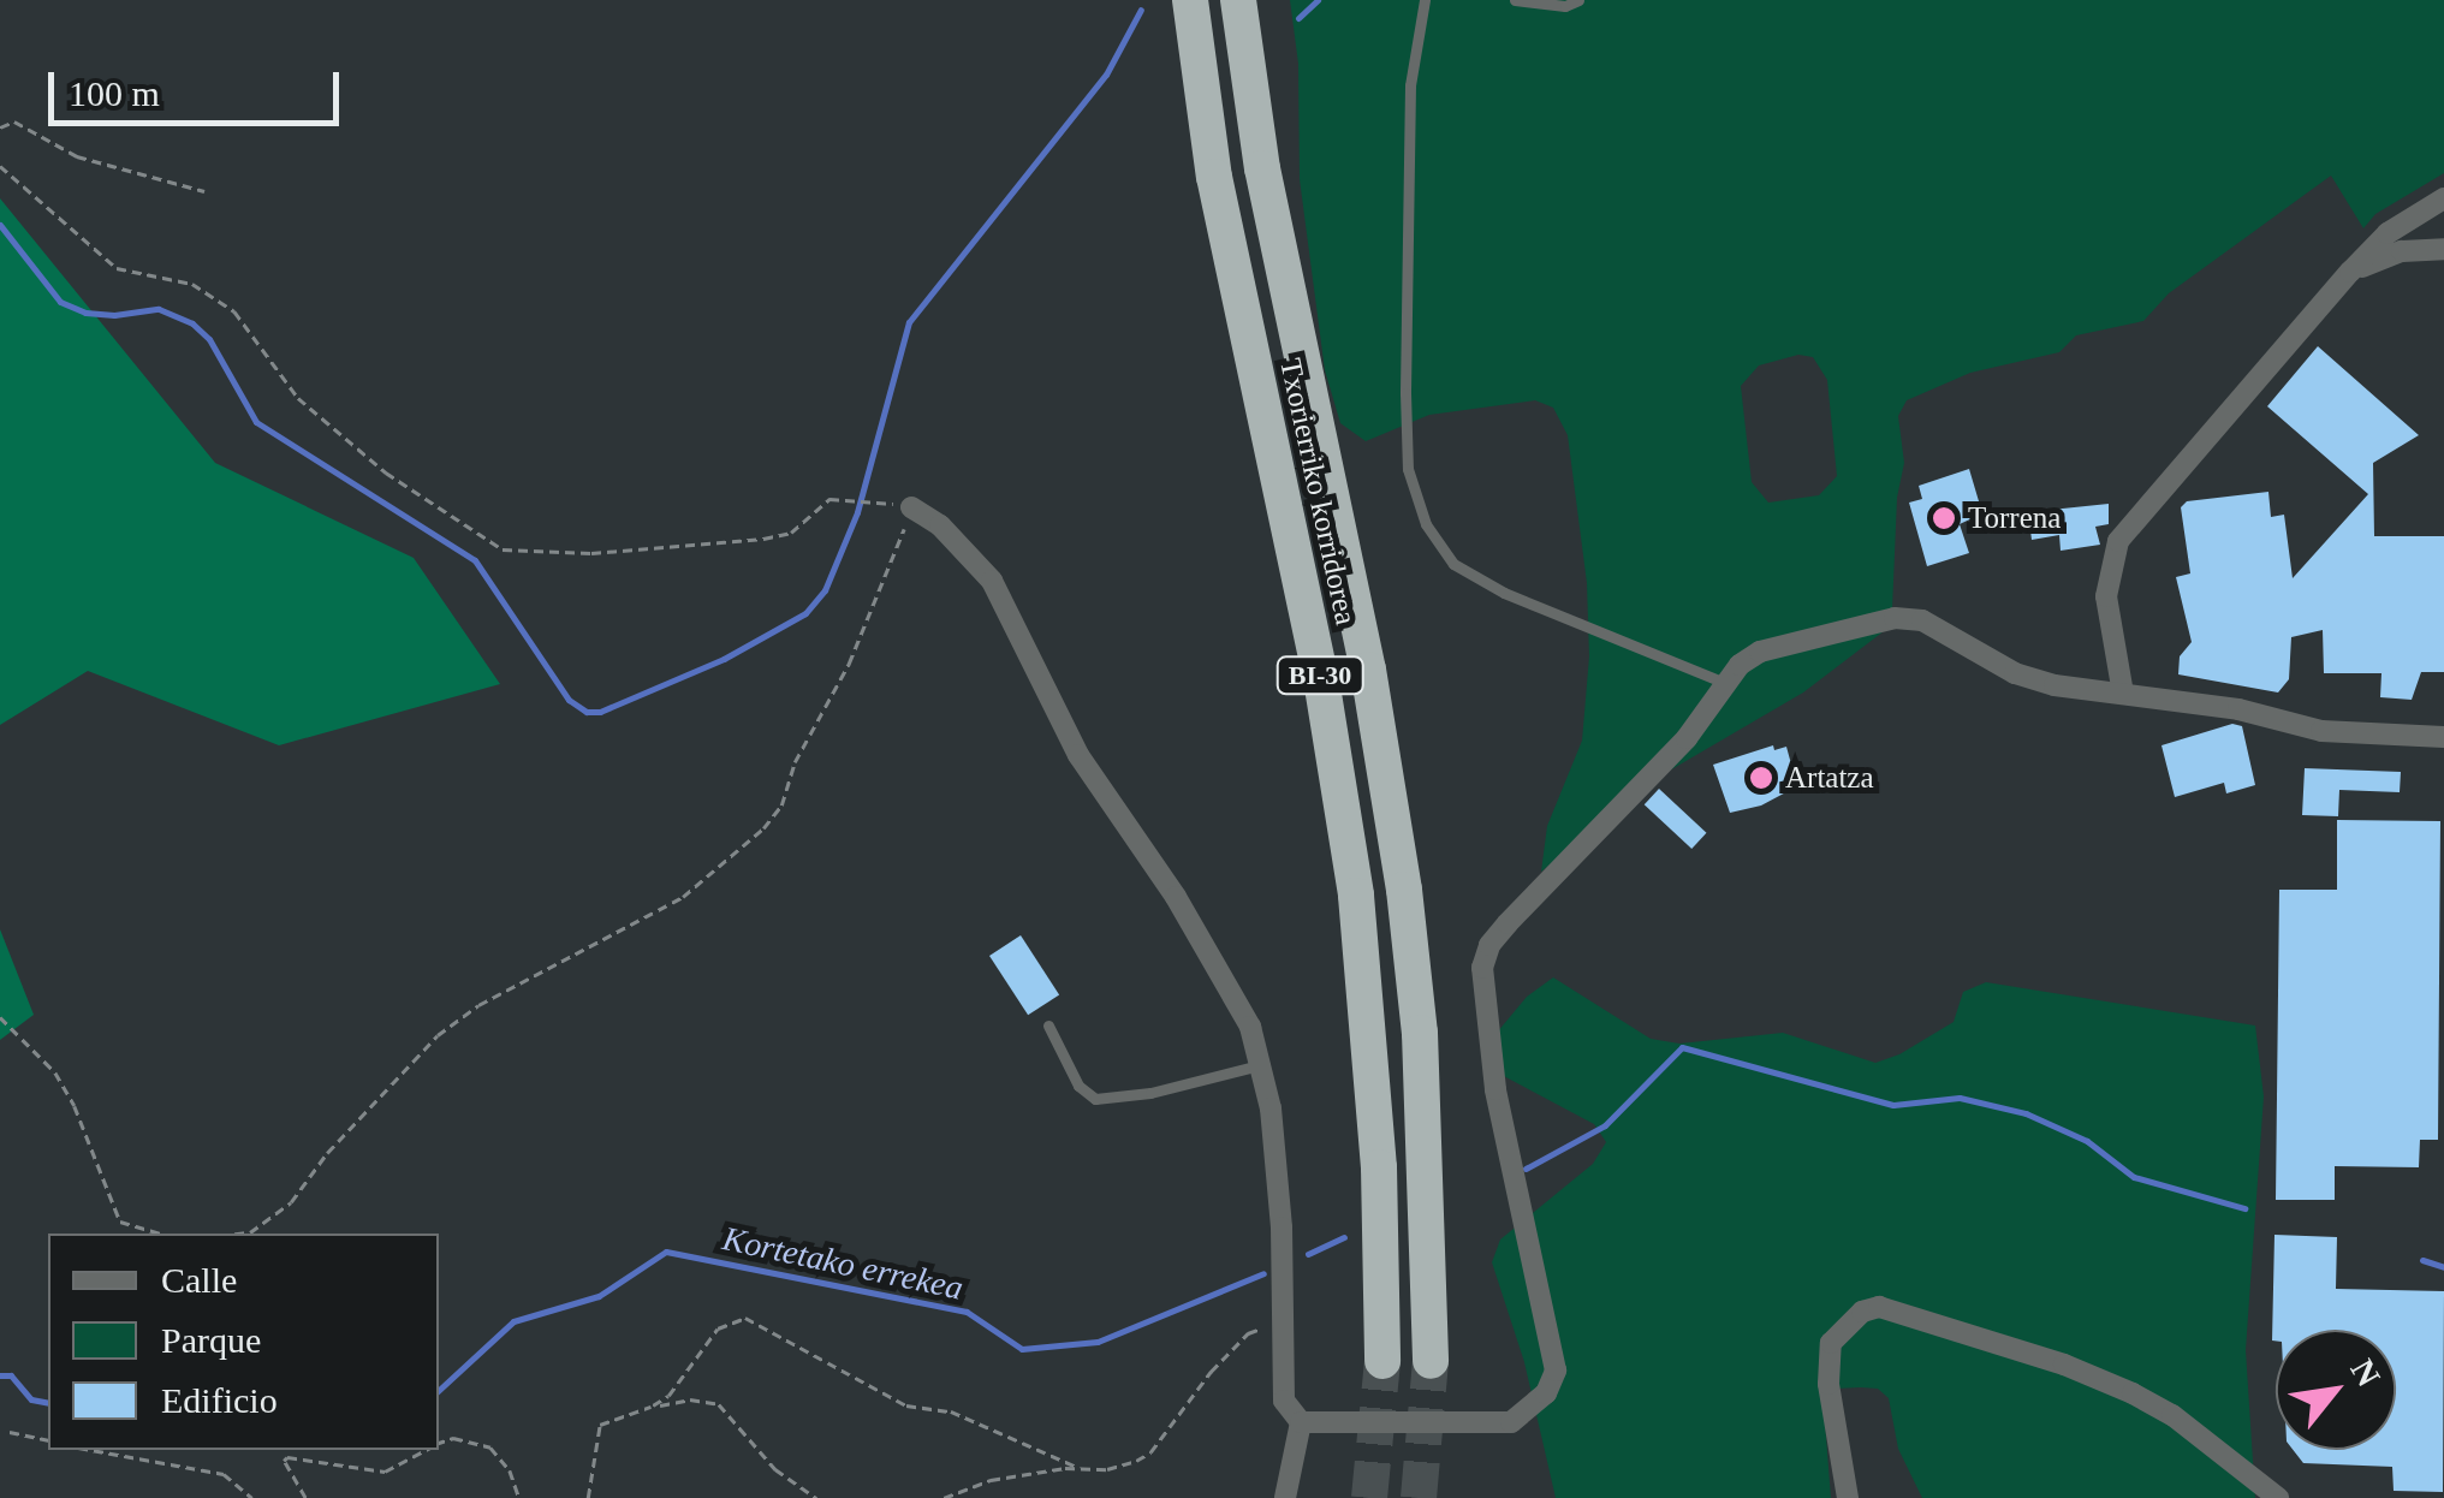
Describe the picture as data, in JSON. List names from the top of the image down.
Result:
{
  "streets": {
    "highway": ["Txorierriko korridorea", "BI-30"]
  },
  "water": ["Kortetako errekea"],
  "places": ["Torrena", "Artatza"],
  "legend": ["Calle", "Parque", "Edificio"],
  "scale_bar": "100 m",
  "north": "top right"
}
